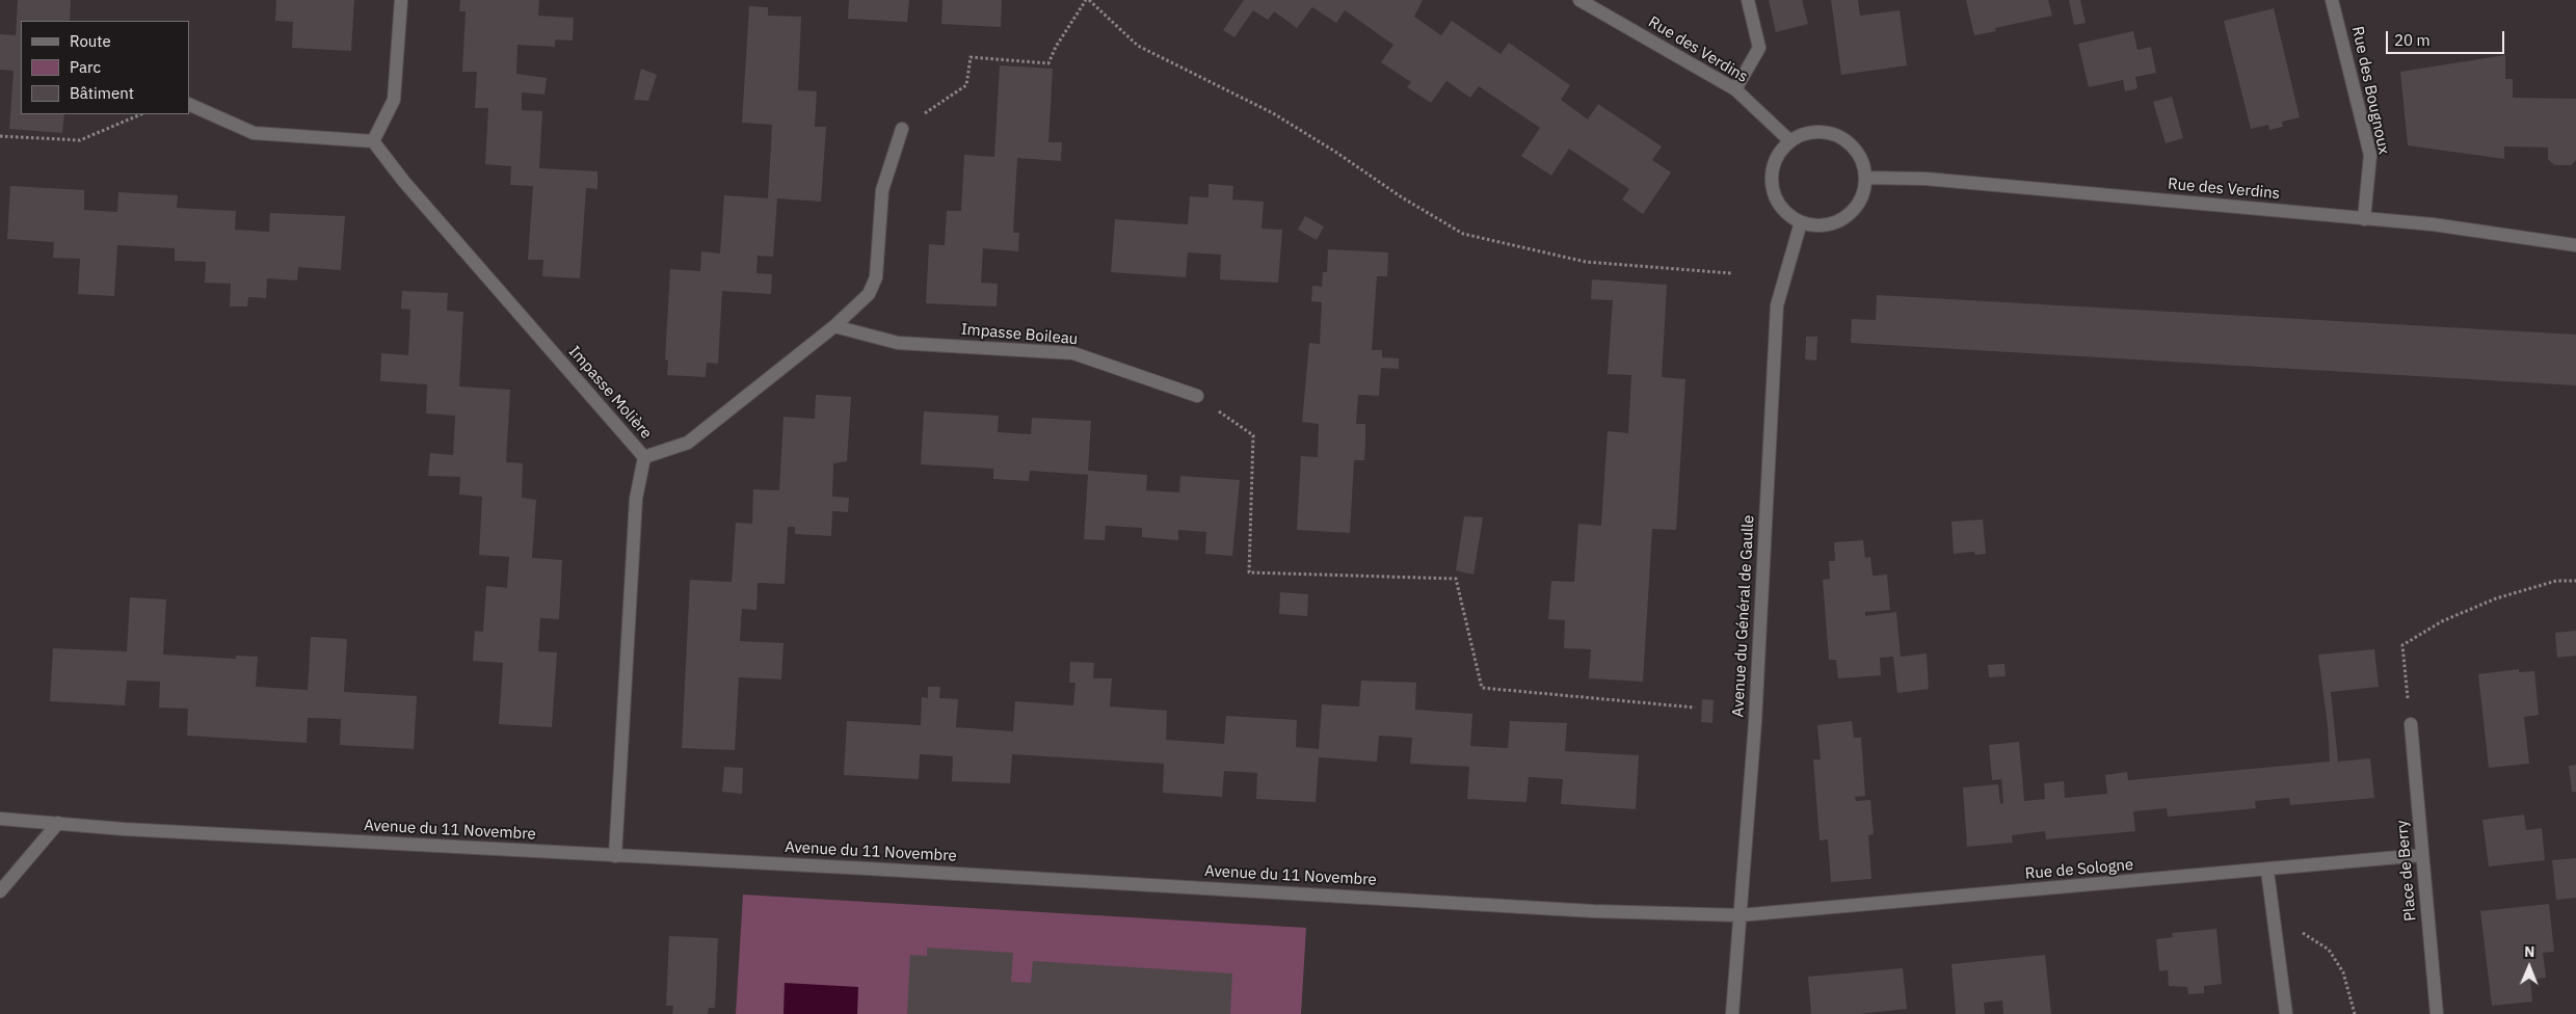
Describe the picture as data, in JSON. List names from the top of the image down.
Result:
{
  "streets": {
    "street": [
      "Rue des Verdins",
      "Rue des Bougnoux",
      "Impasse Boileau",
      "Impasse Molière",
      "Avenue du Général de Gaulle",
      "Avenue du 11 Novembre",
      "Rue de Sologne",
      "Place de Berry"
    ]
  },
  "crossings": [
    ["Rue des Verdins", "Rue des Bougnoux"],
    ["Rue des Verdins", "Avenue du Général de Gaulle"],
    ["Impasse Molière", "Avenue du 11 Novembre"],
    ["Avenue du Général de Gaulle", "Avenue du 11 Novembre"],
    ["Avenue du Général de Gaulle", "Rue de Sologne"],
    ["Avenue du 11 Novembre", "Rue de Sologne"],
    ["Rue de Sologne", "Place de Berry"]
  ],
  "legend": ["Route", "Parc", "Bâtiment"],
  "scale_bar": "20 m",
  "north": "top"
}
